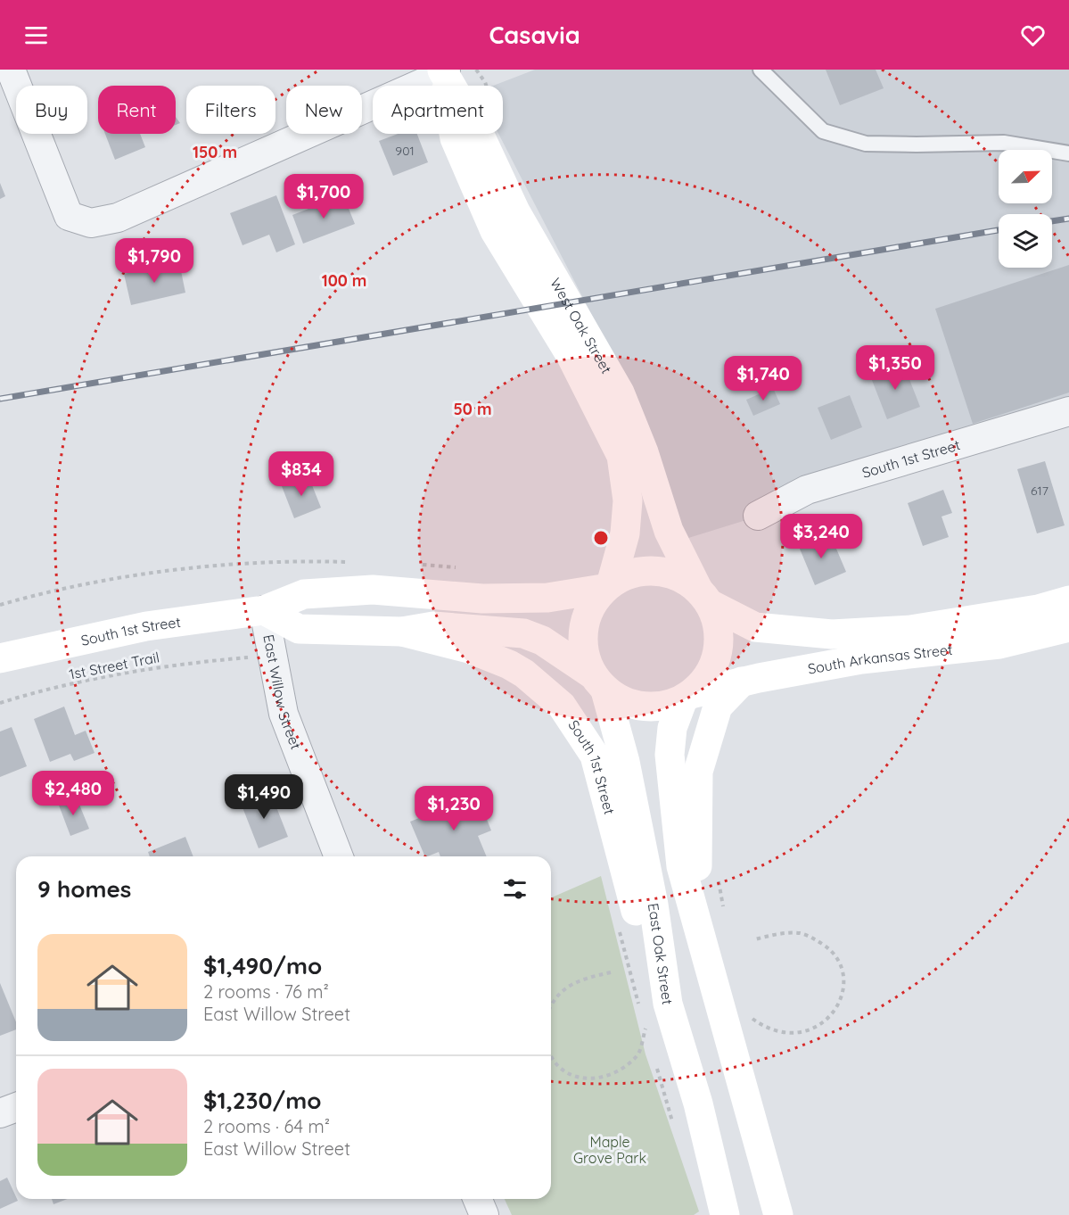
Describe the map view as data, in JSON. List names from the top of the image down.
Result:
{
  "streets": {
    "street": [
      "West Oak Street",
      "South 1st Street",
      "South Arkansas Street",
      "East Willow Street",
      "East Oak Street"
    ],
    "path": ["1st Street Trail"]
  },
  "crossings": [
    ["West Oak Street", "South 1st Street"],
    ["West Oak Street", "South Arkansas Street"],
    ["West Oak Street", "East Oak Street"],
    ["South 1st Street", "South Arkansas Street"],
    ["South 1st Street", "East Willow Street"],
    ["South 1st Street", "East Oak Street"],
    ["South Arkansas Street", "East Oak Street"]
  ],
  "parks": ["Maple Grove Park"],
  "house_numbers": ["901", "617"],
  "north": "top right",
  "page": {
    "header": "Casavia",
    "chip": [
      "Buy",
      "Rent",
      "Filters",
      "New",
      "Apartment"
    ],
    "price": [
      "$1,700",
      "$1,790",
      "$1,350",
      "$1,740",
      "$834",
      "$3,240",
      "$2,480",
      "$1,490",
      "$1,230"
    ],
    "heading": "9 homes",
    "list": [
      {
        "name": "$1,490/mo",
        "note": "2 rooms · 76 m² · East Willow Street"
      },
      {
        "name": "$1,230/mo",
        "note": "2 rooms · 64 m² · East Willow Street"
      }
    ]
  },
  "rings": ["150 m", "100 m", "50 m"]
}
